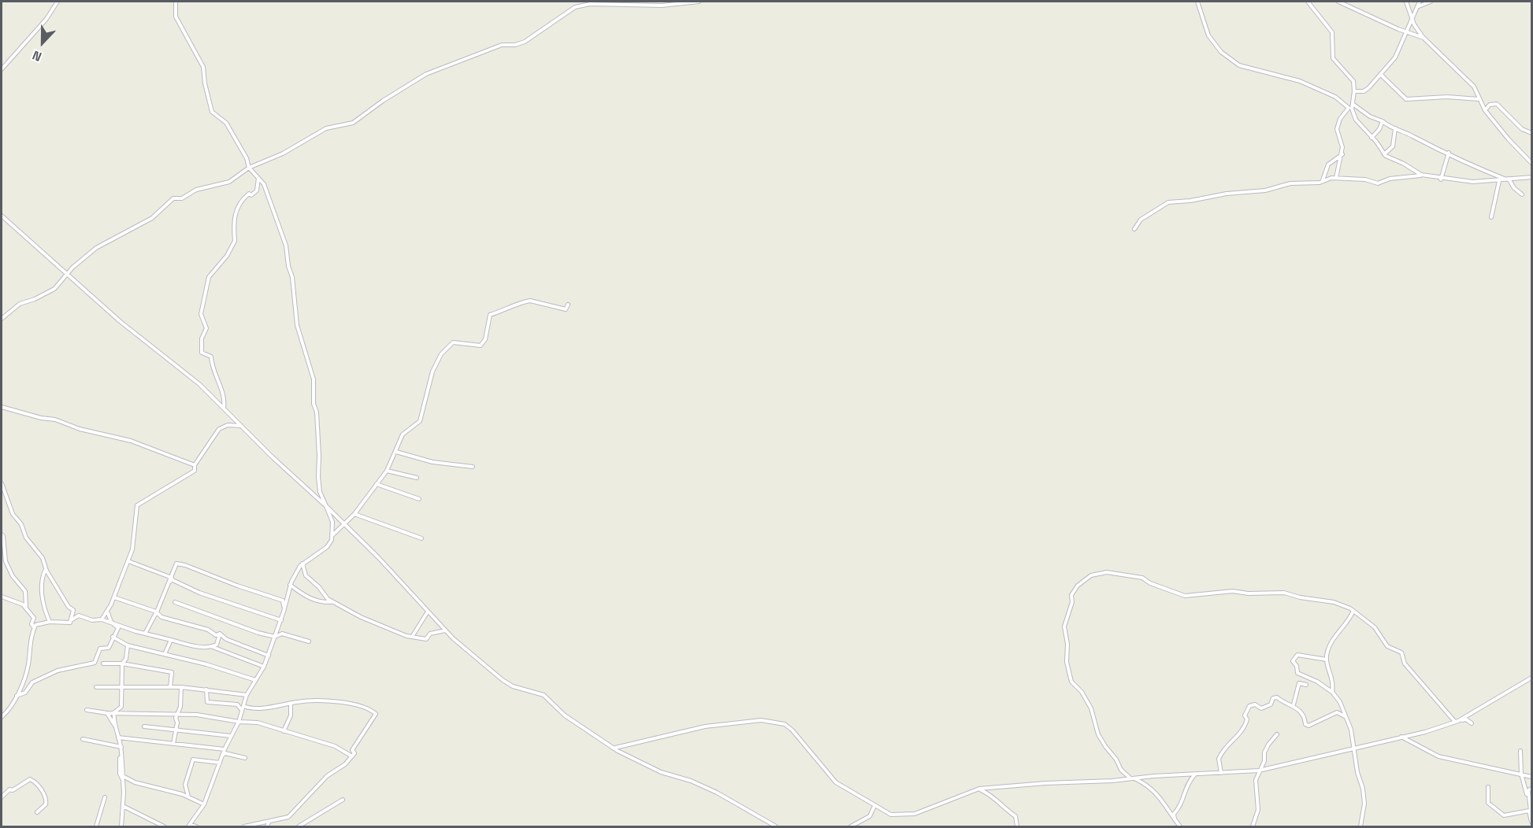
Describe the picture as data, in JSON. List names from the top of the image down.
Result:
{
  "north": "bottom"
}
